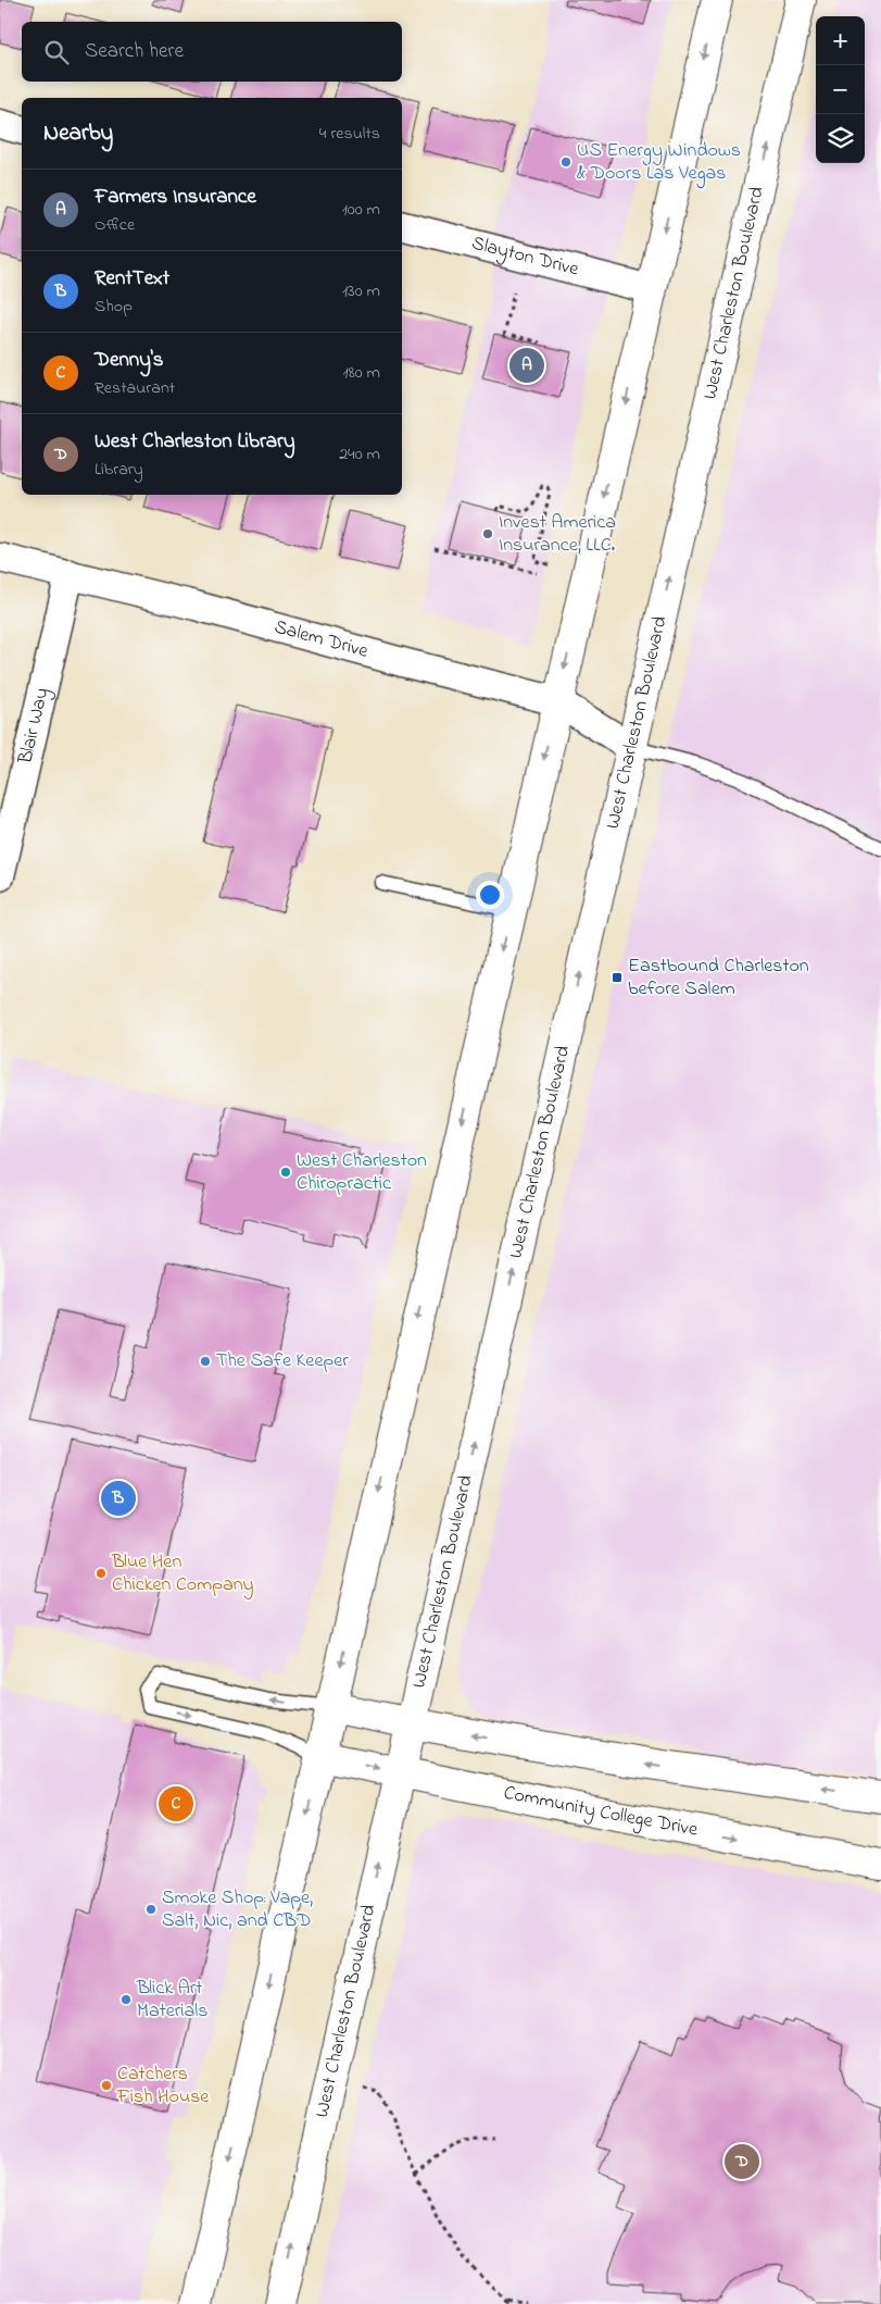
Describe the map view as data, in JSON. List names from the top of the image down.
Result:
{
  "streets": {
    "main road": ["West Charleston Boulevard", "Community College Drive"],
    "street": ["Slayton Drive", "Salem Drive", "Blair Way"]
  },
  "crossings": [
    ["West Charleston Boulevard", "Salem Drive"],
    ["West Charleston Boulevard", "Community College Drive"],
    ["Salem Drive", "Blair Way"]
  ],
  "places": {
    "other": [
      "US Energy Windows & Doors Las Vegas",
      "Invest America Insurance, LLC.",
      "West Charleston Chiropractic",
      "The Safe Keeper",
      "Blue Hen Chicken Company",
      "Smoke Shop: Vape, Salt, Nic, and CBD",
      "Blick Art Materials",
      "Catchers Fish House"
    ],
    "transit": ["Eastbound Charleston before Salem"]
  },
  "page": {
    "map_buttons": ["+", "−"],
    "search": "Search here",
    "heading": ["Nearby", "4 results"],
    "list": [
      {
        "mark": "A",
        "name": "Farmers Insurance",
        "note": "Office",
        "value": "100 m"
      },
      {
        "mark": "B",
        "name": "RentText",
        "note": "Shop",
        "value": "130 m"
      },
      {
        "mark": "C",
        "name": "Denny's",
        "note": "Restaurant",
        "value": "180 m"
      },
      {
        "mark": "D",
        "name": "West Charleston Library",
        "note": "Library",
        "value": "240 m"
      }
    ],
    "pins": [
      "A",
      "B",
      "C",
      "D"
    ]
  }
}
